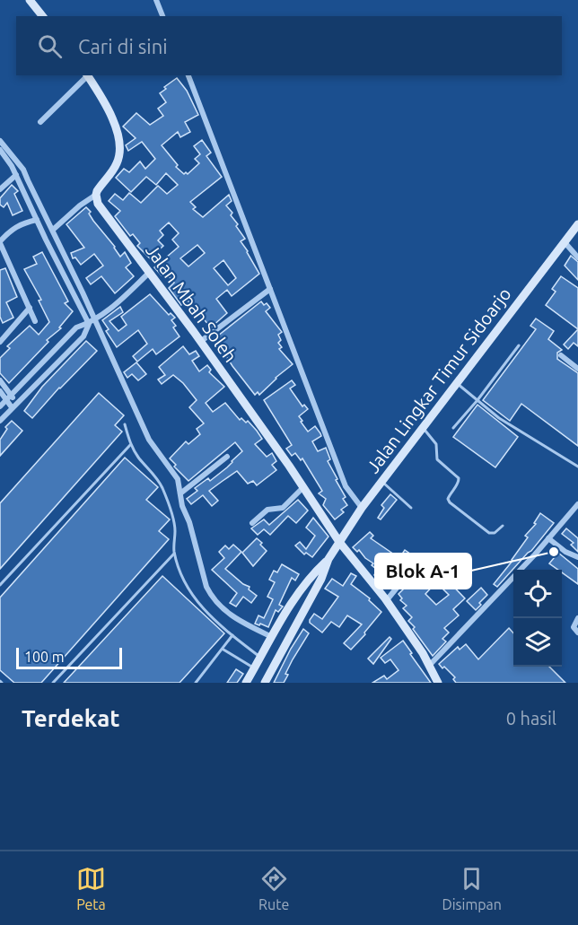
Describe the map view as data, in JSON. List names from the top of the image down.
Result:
{
  "streets": {
    "street": ["Jalan Mbah Soleh", "Jalan Lingkar Timur Sidoarjo"]
  },
  "crossings": [
    ["Jalan Mbah Soleh", "Jalan Lingkar Timur Sidoarjo"]
  ],
  "places": ["Blok A-1"],
  "scale_bar": "100 m",
  "page": {
    "search": "Cari di sini",
    "scale": "100 m",
    "heading": ["Terdekat", "0 hasil"],
    "nav": ["Peta", "Rute", "Disimpan"]
  }
}
